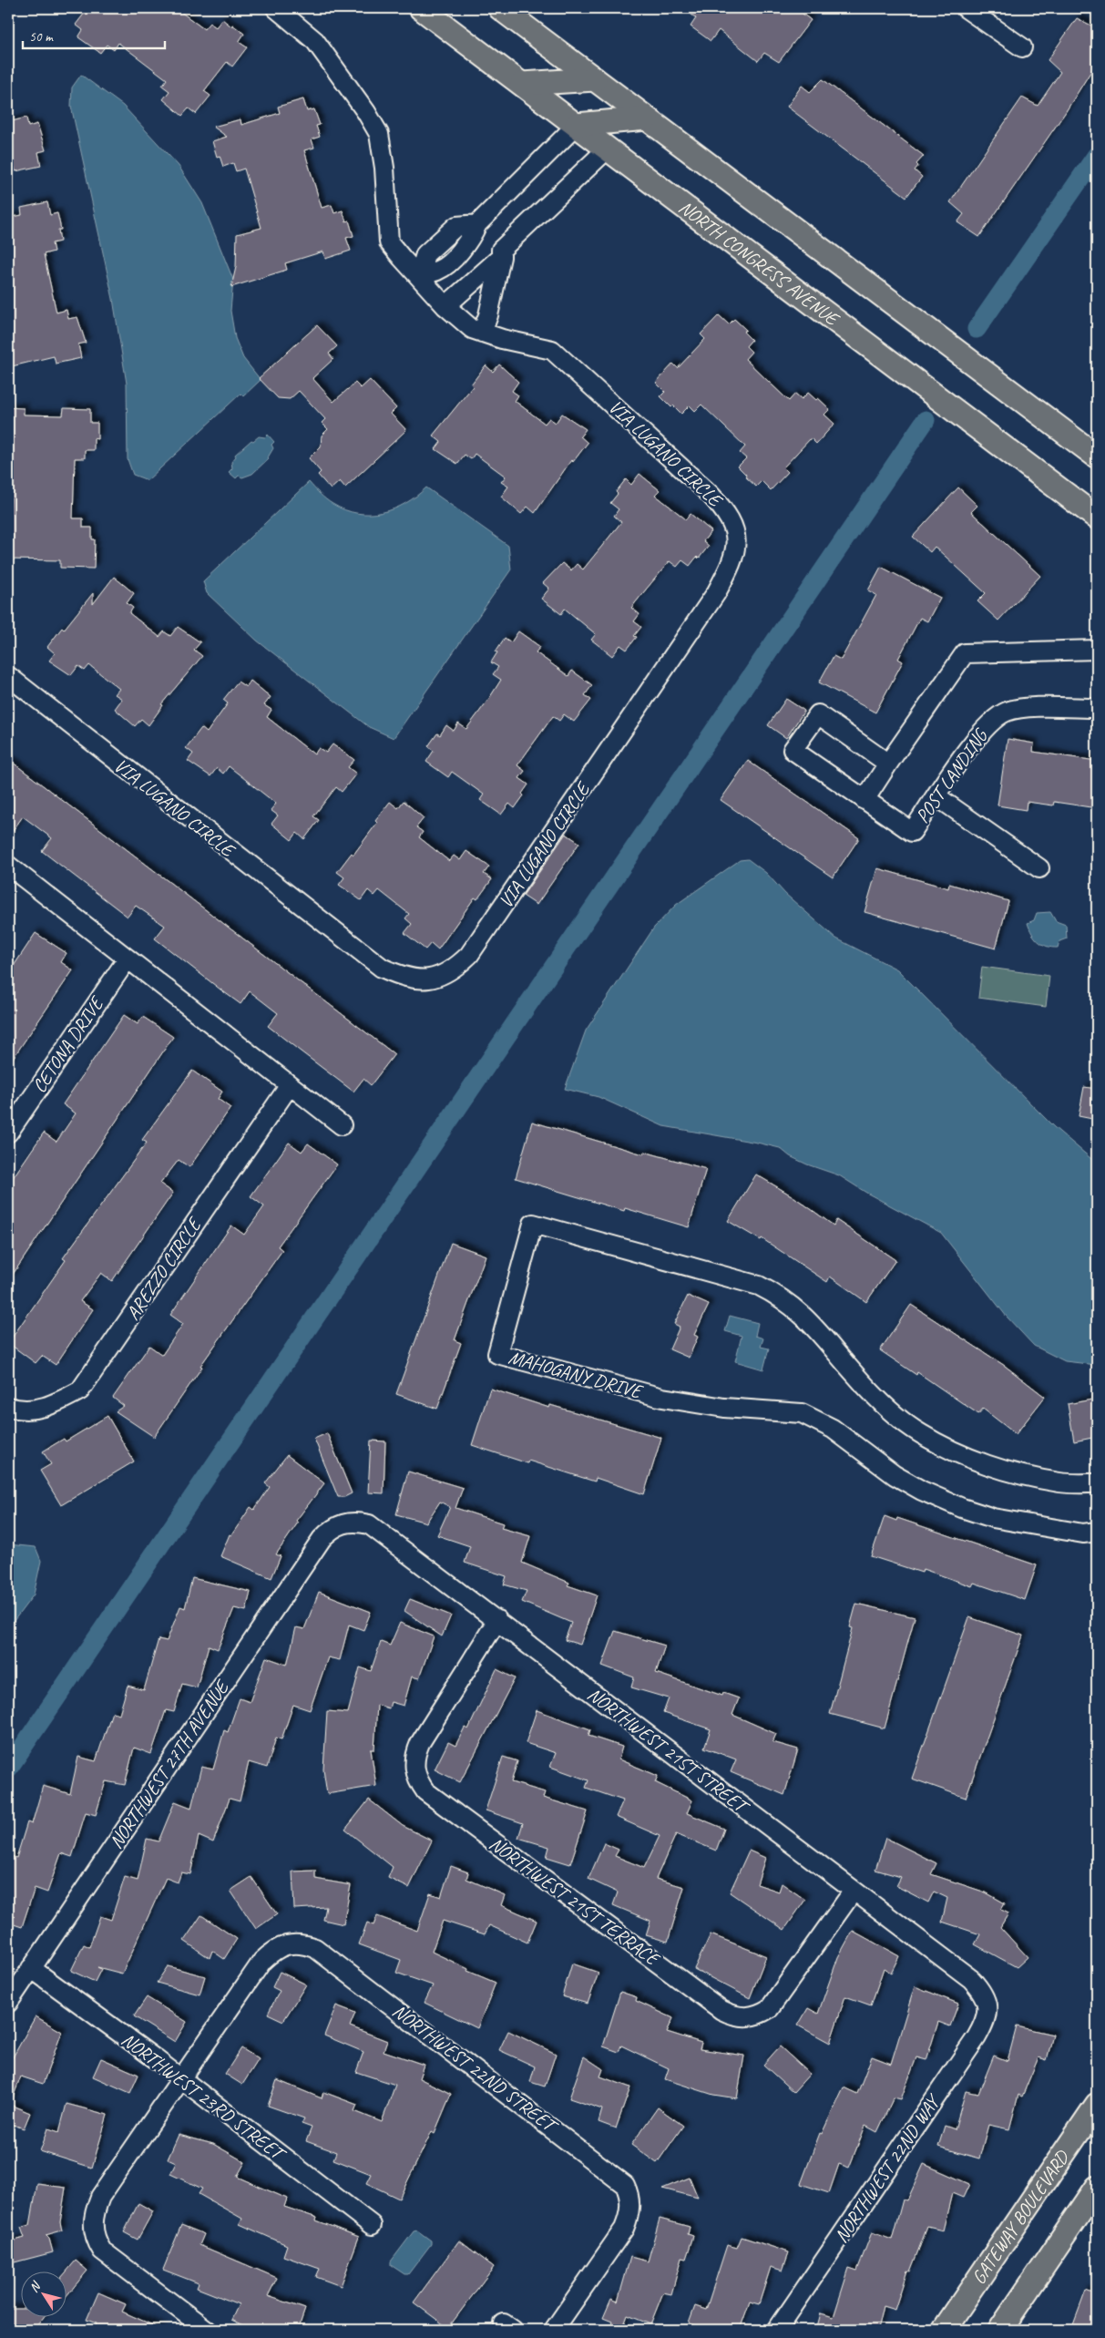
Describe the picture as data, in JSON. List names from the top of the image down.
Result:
{
  "streets": {
    "main road": ["NORTH CONGRESS AVENUE", "GATEWAY BOULEVARD"],
    "street": [
      "VIA LUGANO CIRCLE",
      "POST LANDING",
      "CETONA DRIVE",
      "AREZZO CIRCLE",
      "MAHOGANY DRIVE",
      "NORTHWEST 21ST STREET",
      "NORTHWEST 27TH AVENUE",
      "NORTHWEST 21ST TERRACE",
      "NORTHWEST 22ND STREET",
      "NORTHWEST 23RD STREET",
      "NORTHWEST 22ND WAY"
    ]
  },
  "crossings": [
    ["NORTHWEST 21ST STREET", "NORTHWEST 27TH AVENUE"],
    ["NORTHWEST 21ST STREET", "NORTHWEST 21ST TERRACE"],
    ["NORTHWEST 21ST STREET", "NORTHWEST 22ND WAY"],
    ["NORTHWEST 27TH AVENUE", "NORTHWEST 23RD STREET"],
    ["NORTHWEST 22ND STREET", "NORTHWEST 23RD STREET"]
  ],
  "scale_bar": "50 m",
  "north": "top left"
}
